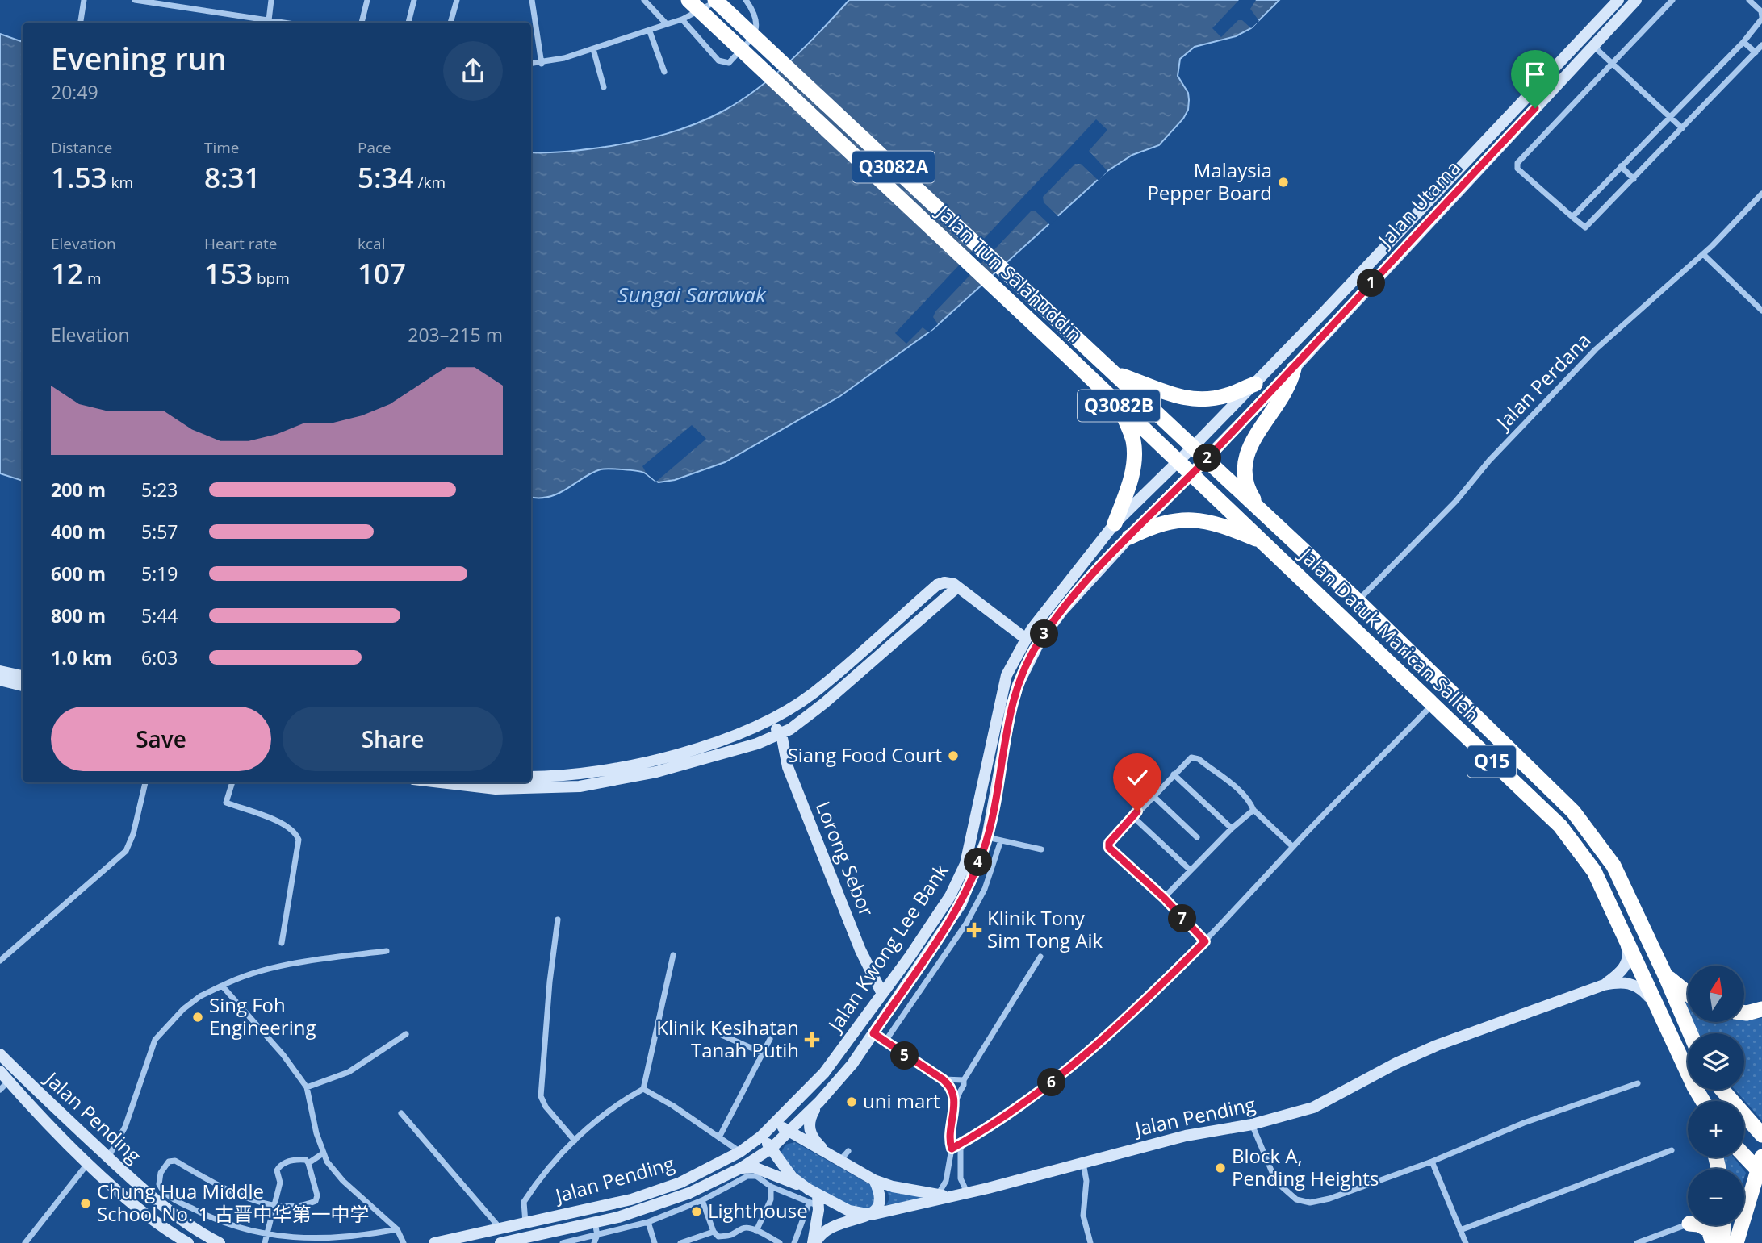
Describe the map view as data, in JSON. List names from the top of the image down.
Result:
{
  "streets": {
    "highway": [
      "Q3082A",
      "Jalan Tun Salahuddin",
      "Q3082B",
      "Jalan Datuk Marican Salleh",
      "Q15"
    ],
    "main road": [
      "Jalan Utama",
      "Lorong Sebor",
      "Jalan Kwong Lee Bank",
      "Jalan Pending"
    ],
    "street": ["Jalan Perdana"]
  },
  "crossings": [
    ["Jalan Utama", "Jalan Tun Salahuddin"],
    ["Jalan Utama", "Jalan Datuk Marican Salleh"],
    ["Jalan Utama", "Jalan Kwong Lee Bank"],
    ["Jalan Tun Salahuddin", "Jalan Datuk Marican Salleh"],
    ["Jalan Tun Salahuddin", "Jalan Kwong Lee Bank"],
    ["Jalan Perdana", "Jalan Datuk Marican Salleh"],
    ["Jalan Datuk Marican Salleh", "Jalan Kwong Lee Bank"],
    ["Lorong Sebor", "Jalan Kwong Lee Bank"],
    ["Jalan Kwong Lee Bank", "Jalan Pending"]
  ],
  "water": ["Sungai Sarawak"],
  "places": {
    "other": [
      "Malaysia Pepper Board",
      "Siang Food Court",
      "Sing Foh Engineering",
      "uni mart",
      "Block A, Pending Heights",
      "Chung Hua Middle School No. 1 古晋中华第一中学",
      "Lighthouse"
    ],
    "health": ["Klinik Tony Sim Tong Aik", "Klinik Kesihatan Tanah Putih"]
  },
  "north": "top",
  "page": {
    "heading": ["Evening run", "20:49"],
    "stats": [
      ["Distance", "1.53 km"],
      ["Time", "8:31"],
      ["Pace", "5:34 /km"],
      ["Elevation", "12 m"],
      ["Heart rate", "153 bpm"],
      ["kcal", "107"]
    ],
    "pins": [
      "1",
      "2",
      "3",
      "4",
      "7",
      "5",
      "6"
    ],
    "chart": ["Elevation", "203–215 m"],
    "list": [
      {
        "name": "200 m",
        "note": "5:23"
      },
      {
        "name": "400 m",
        "note": "5:57"
      },
      {
        "name": "600 m",
        "note": "5:19"
      },
      {
        "name": "800 m",
        "note": "5:44"
      },
      {
        "name": "1.0 km",
        "note": "6:03"
      }
    ],
    "buttons": ["Save", "Share"],
    "map_buttons": ["+", "−"]
  }
}
